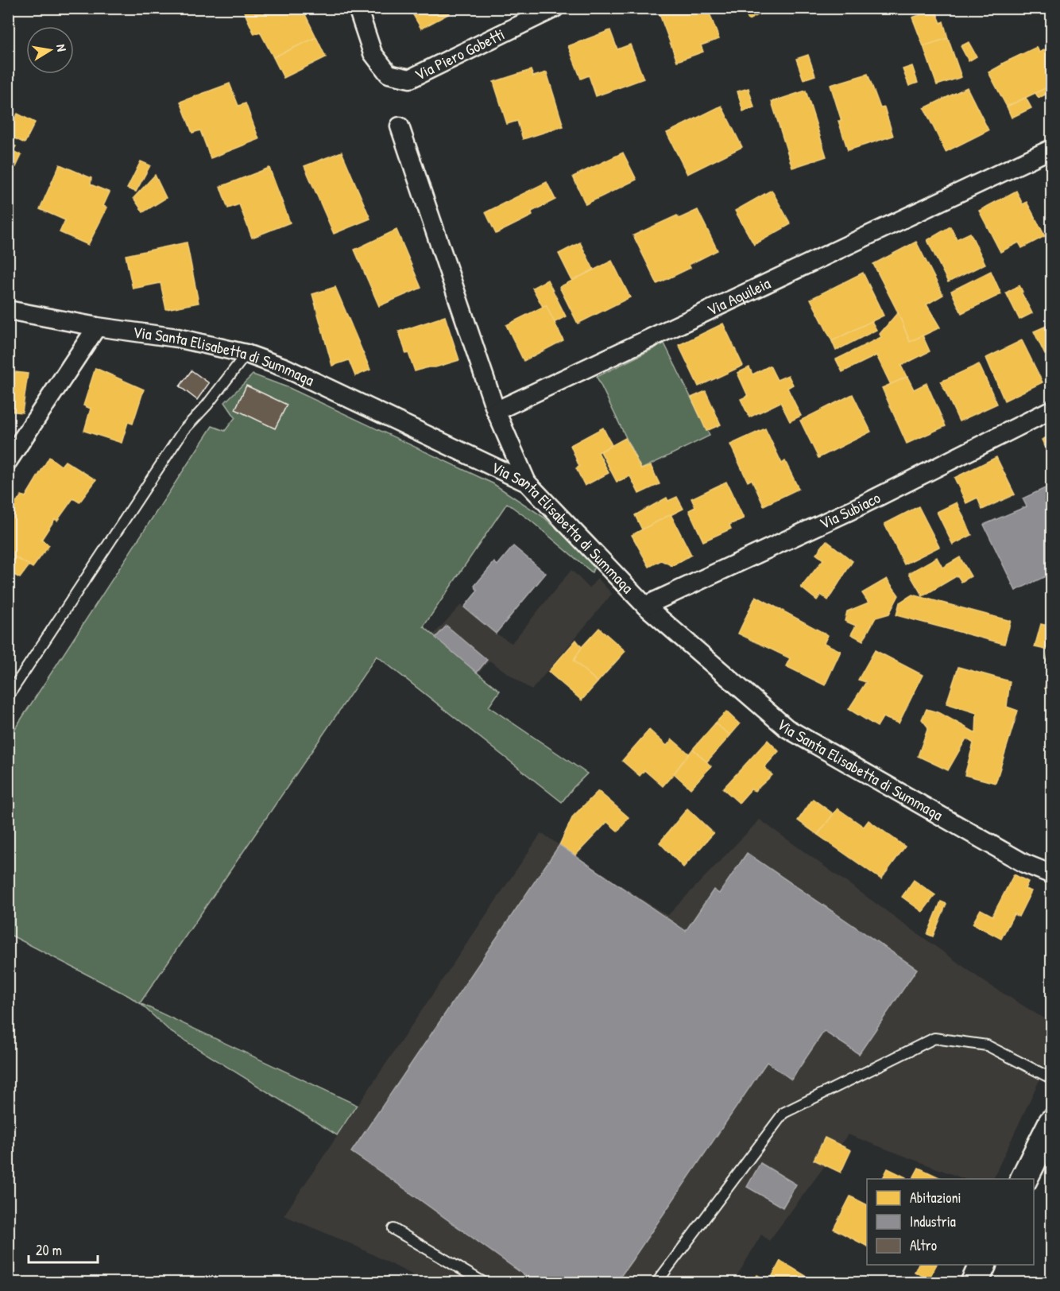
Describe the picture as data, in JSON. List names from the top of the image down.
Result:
{
  "streets": {
    "street": [
      "Via Piero Gobetti",
      "Via Aquileia",
      "Via Santa Elisabetta di Summaga",
      "Via Subiaco"
    ]
  },
  "crossings": [
    ["Via Santa Elisabetta di Summaga", "Via Subiaco"]
  ],
  "legend": ["Abitazioni", "Industria", "Altro"],
  "scale_bar": "20 m",
  "north": "right"
}
